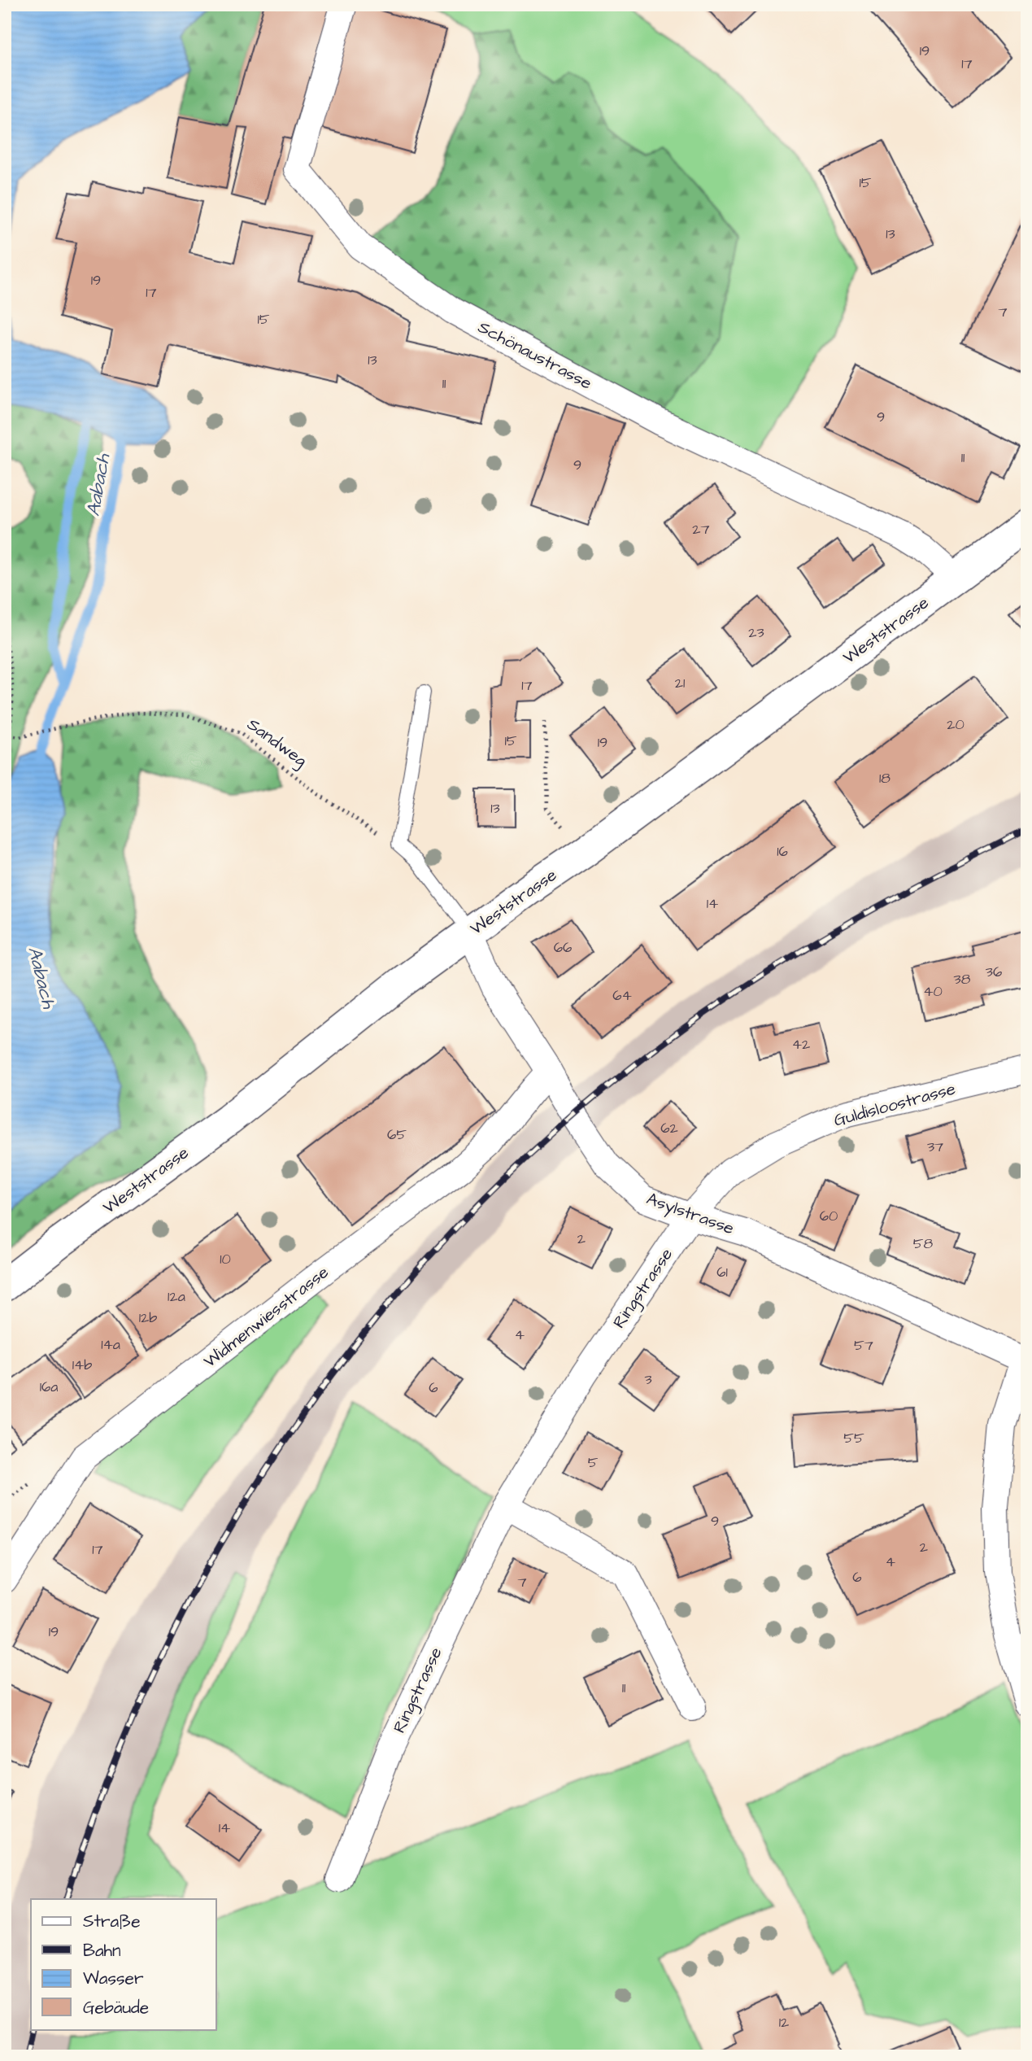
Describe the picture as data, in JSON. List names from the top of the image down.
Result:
{
  "streets": {
    "main road": ["Weststrasse"],
    "street": [
      "Schönaustrasse",
      "Guldisloostrasse",
      "Asylstrasse",
      "Ringstrasse",
      "Widmenwiesstrasse"
    ],
    "path": ["Sandweg"]
  },
  "crossings": [
    ["Schönaustrasse", "Weststrasse"],
    ["Weststrasse", "Asylstrasse"],
    ["Guldisloostrasse", "Asylstrasse"],
    ["Guldisloostrasse", "Ringstrasse"],
    ["Asylstrasse", "Ringstrasse"],
    ["Asylstrasse", "Widmenwiesstrasse"]
  ],
  "water": ["Aabach"],
  "house_numbers": [
    "19",
    "17",
    "15",
    "13",
    "19",
    "17",
    "7",
    "15",
    "13",
    "11",
    "9",
    "11",
    "9",
    "27",
    "23",
    "21",
    "17",
    "20",
    "15",
    "19",
    "18",
    "13",
    "16",
    "14",
    "66",
    "36",
    "38",
    "40",
    "64",
    "42",
    "62",
    "65",
    "37",
    "60",
    "2",
    "58",
    "10",
    "61",
    "12a",
    "12b",
    "4",
    "14a",
    "57",
    "14b",
    "3",
    "16a",
    "6",
    "55",
    "5",
    "9",
    "2",
    "17",
    "4",
    "6",
    "7",
    "19",
    "11",
    "14",
    "12"
  ],
  "legend": [
    "Straße",
    "Bahn",
    "Wasser",
    "Gebäude"
  ]
}
